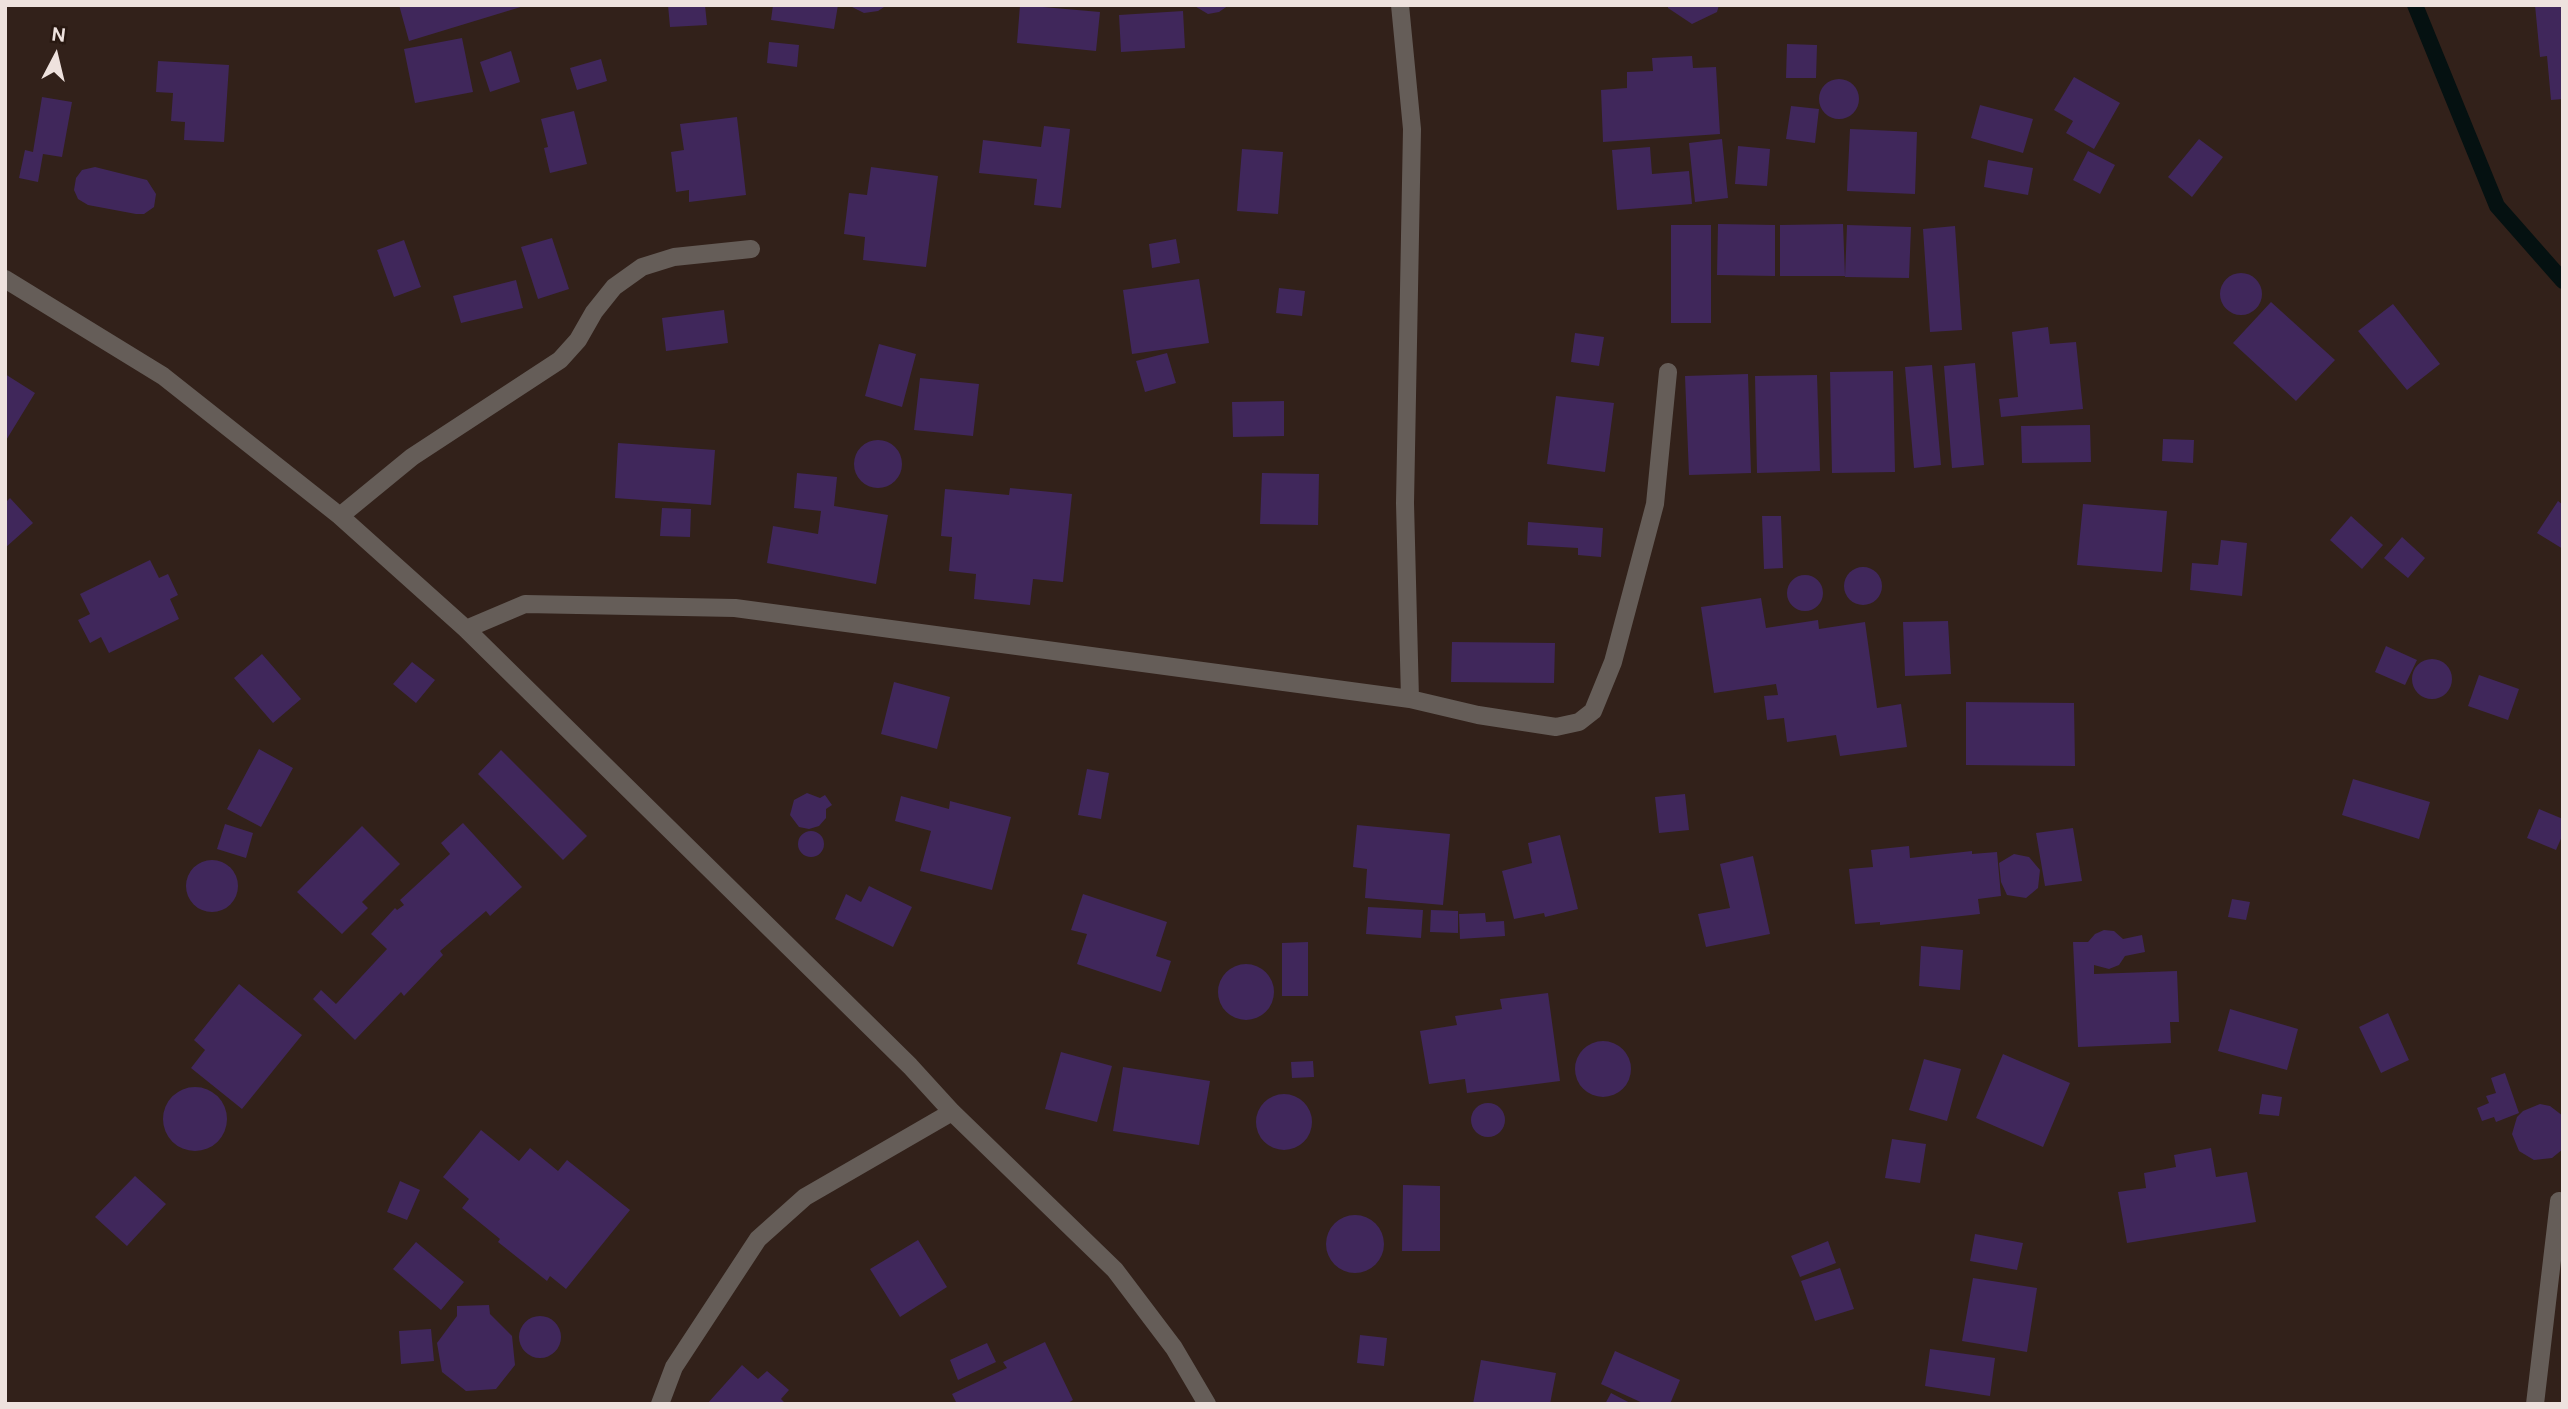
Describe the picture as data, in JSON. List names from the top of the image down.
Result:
{
  "north": "top"
}
